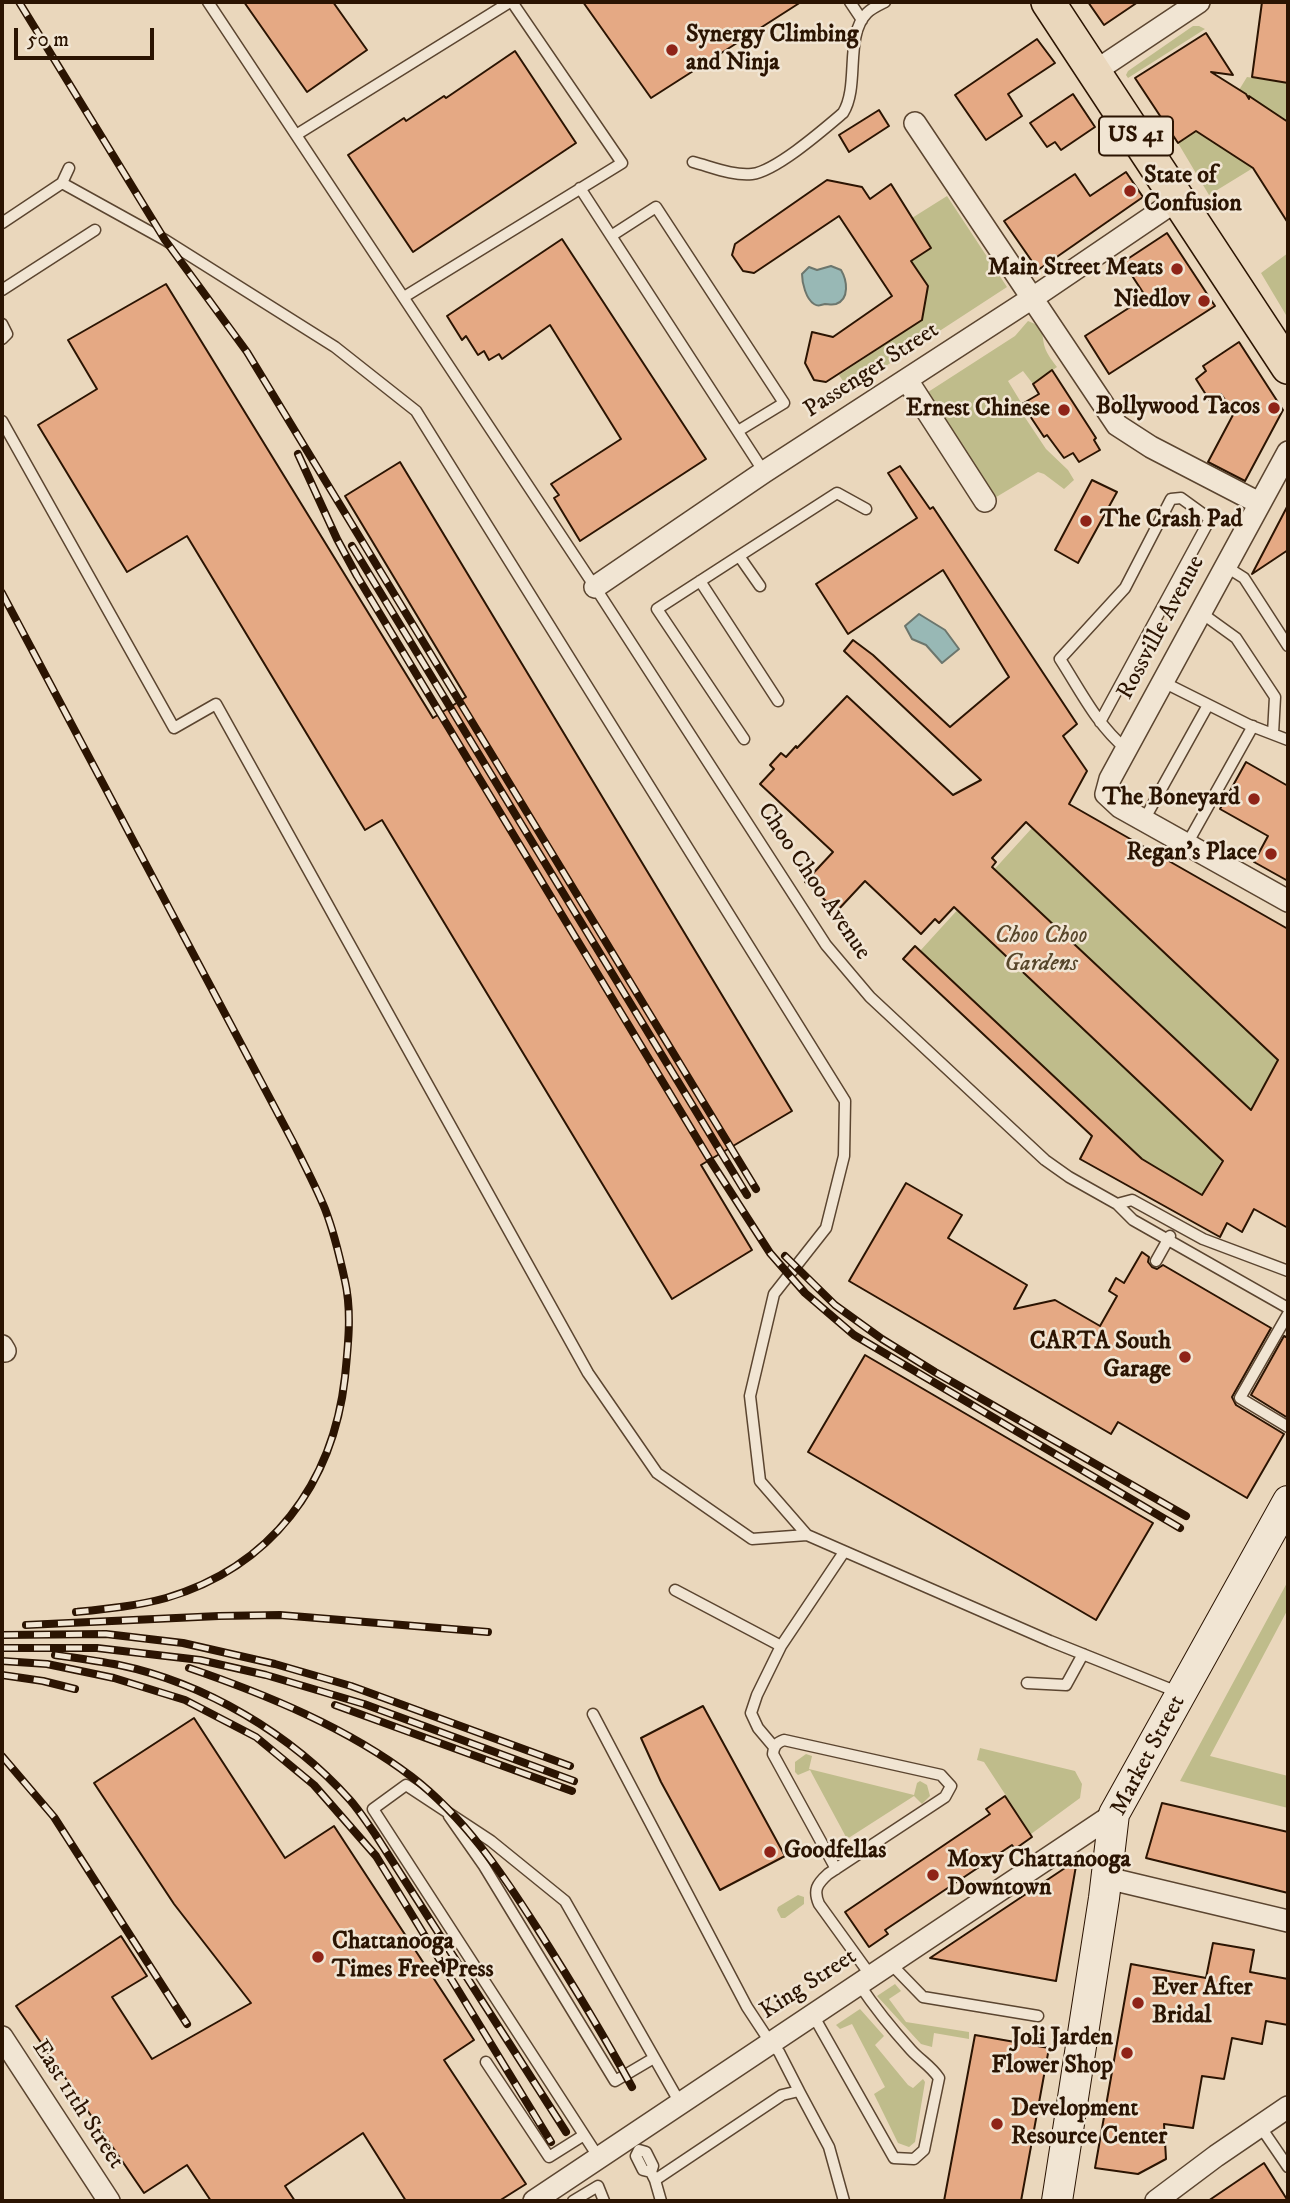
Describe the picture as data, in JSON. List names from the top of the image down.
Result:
{
  "streets": {
    "main road": ["US 41", "Market Street"],
    "street": [
      "Passenger Street",
      "Rossville Avenue",
      "King Street",
      "East 11th Street"
    ],
    "lane": ["Choo Choo Avenue"]
  },
  "crossings": [
    ["US 41", "Passenger Street"],
    ["Passenger Street", "Choo Choo Avenue"],
    ["Market Street", "King Street"]
  ],
  "parks": ["Choo Choo Gardens"],
  "places": [
    "Synergy Climbing and Ninja",
    "State of Confusion",
    "Main Street Meats",
    "Niedlov",
    "Bollywood Tacos",
    "Ernest Chinese",
    "The Crash Pad",
    "The Boneyard",
    "Regan's Place",
    "CARTA South Garage",
    "Goodfellas",
    "Moxy Chattanooga Downtown",
    "Chattanooga Times Free Press",
    "Ever After Bridal",
    "Joli Jarden Flower Shop",
    "Development Resource Center"
  ],
  "scale_bar": "50 m"
}
